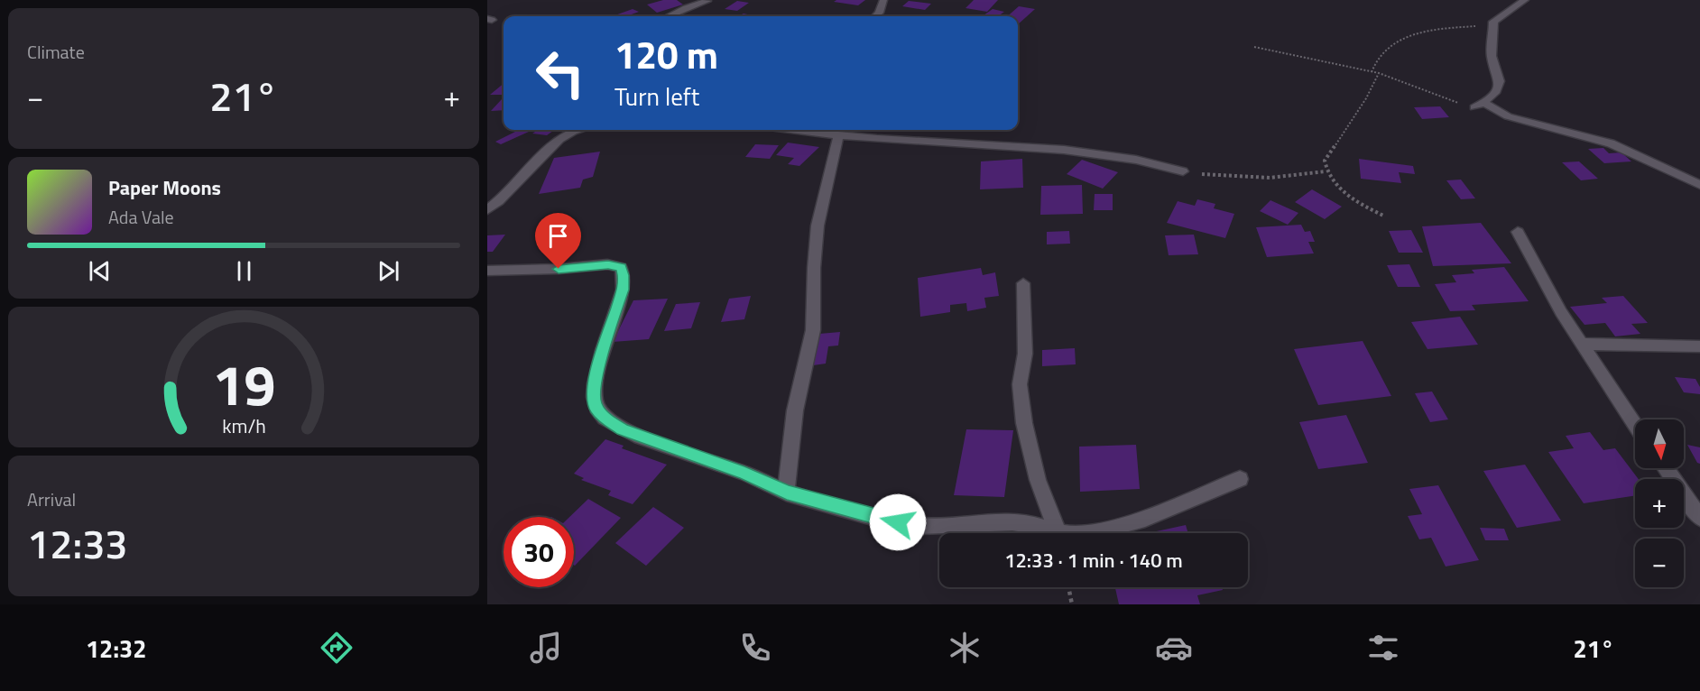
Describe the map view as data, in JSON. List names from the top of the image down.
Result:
{
  "north": "bottom",
  "page": {
    "tile": [
      "Climate",
      ["Arrival", "12:33"]
    ],
    "turn": ["120 m", "Turn left"],
    "heat": ["−", "21°", "+"],
    "song": ["Paper Moons", "Ada Vale"],
    "map_buttons": ["+", "−"],
    "limit": "30",
    "trip": "12:33 · 1 min · 140 m",
    "tabs": ["12:32", "21°"],
    "gauge": ["19", "km/h"]
  }
}
